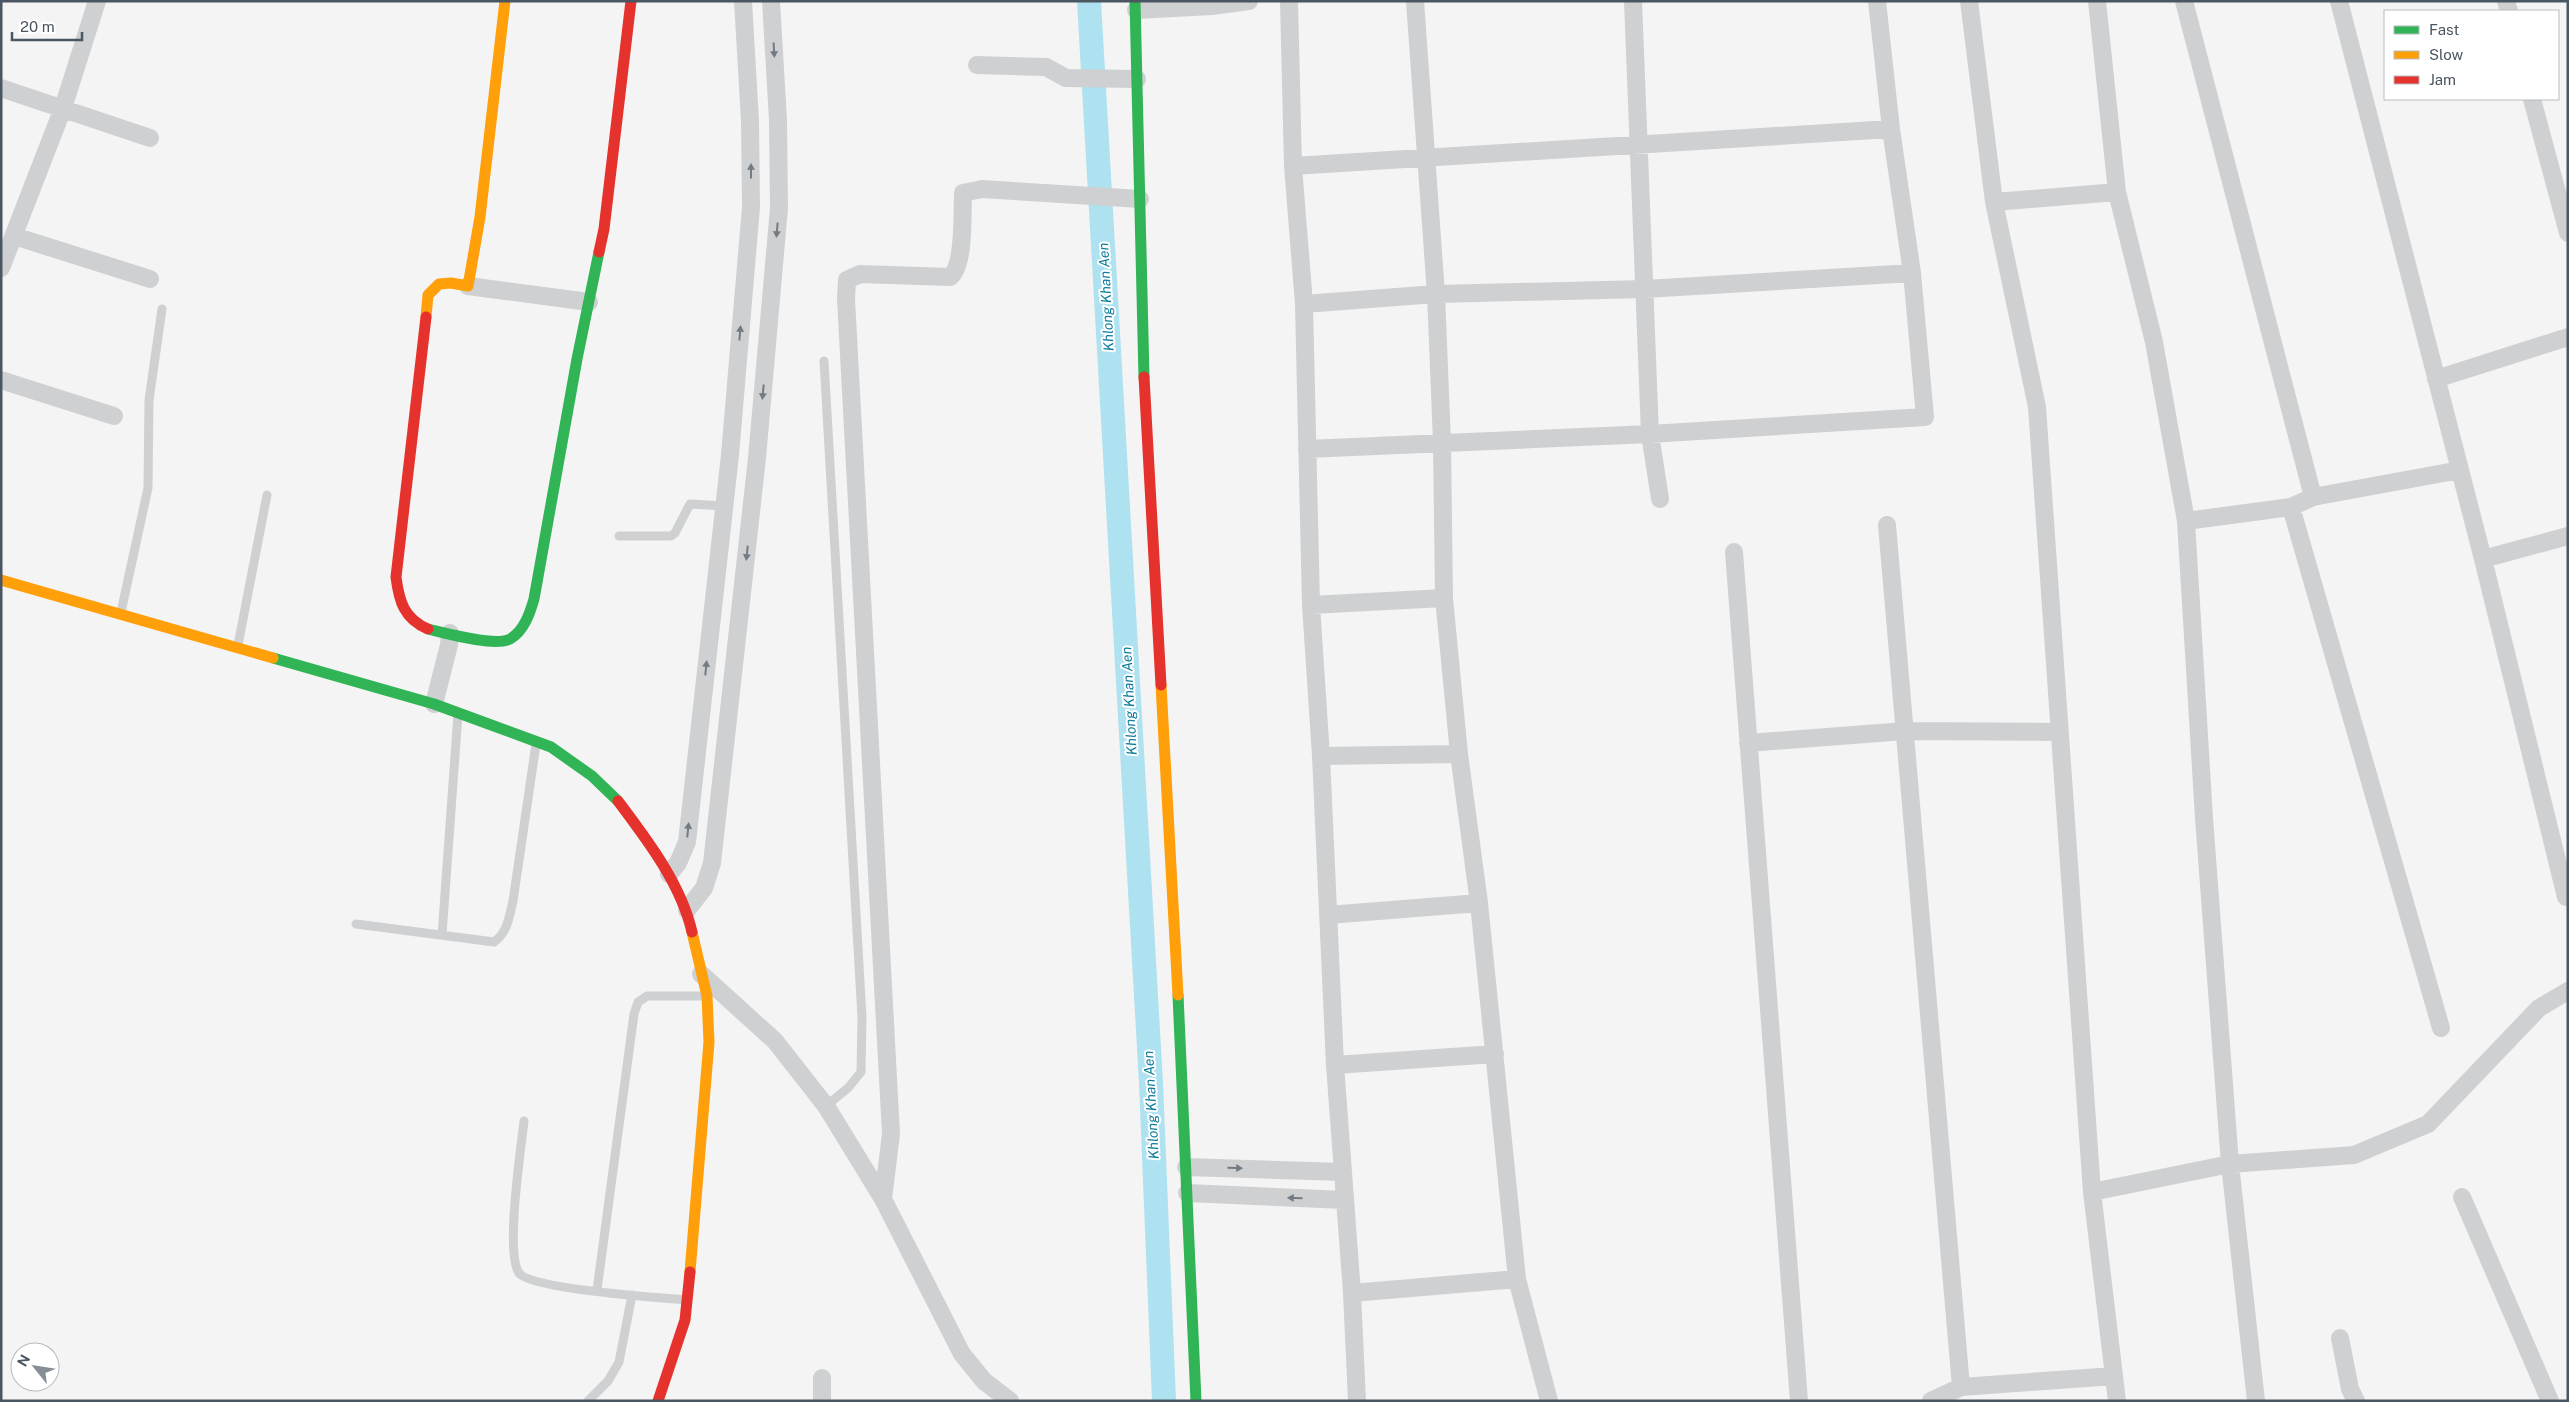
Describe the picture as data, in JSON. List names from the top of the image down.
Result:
{
  "water": ["Khlong Khan Aen"],
  "legend": ["Fast", "Slow", "Jam"],
  "scale_bar": "20 m",
  "north": "top left"
}
